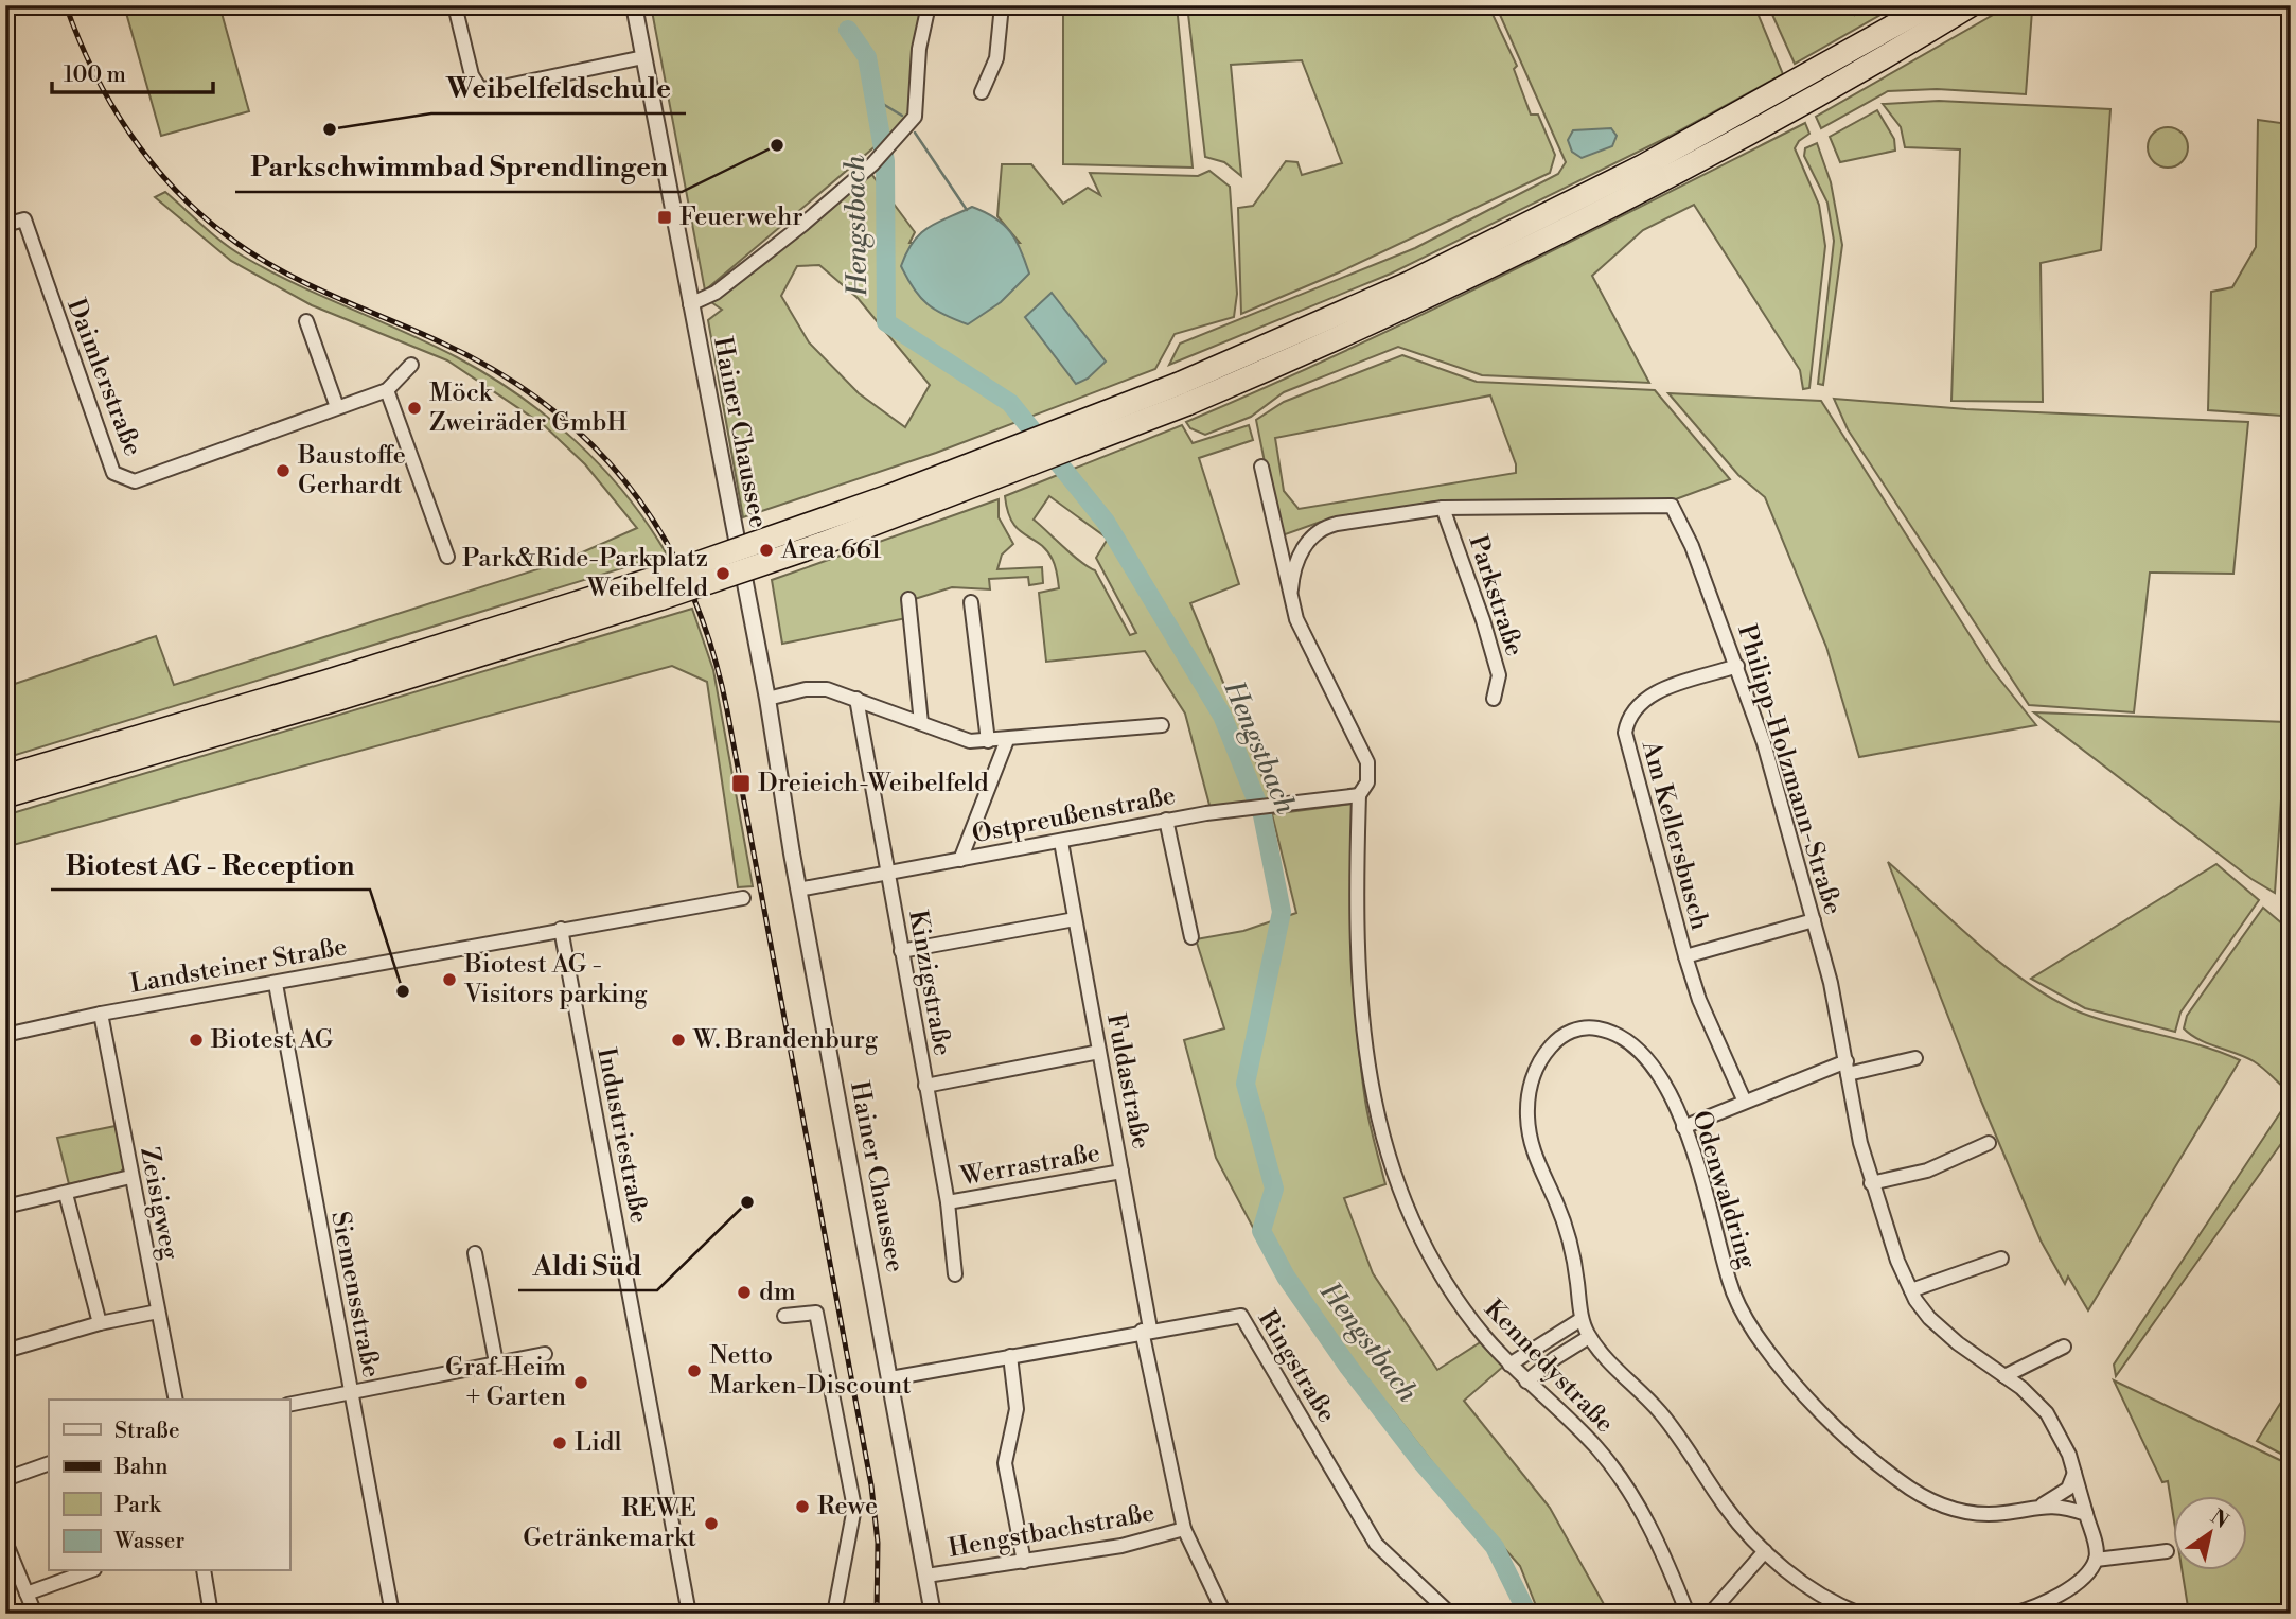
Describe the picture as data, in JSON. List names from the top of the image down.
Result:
{
  "streets": {
    "street": [
      "Daimlerstraße",
      "Hainer Chaussee",
      "Parkstraße",
      "Philipp-Holzmann-Straße",
      "Ostpreußenstraße",
      "Am Kellersbusch",
      "Landsteiner Straße",
      "Kinzigstraße",
      "Fuldastraße",
      "Industriestraße",
      "Werrastraße",
      "Odenwaldring",
      "Zeisigweg",
      "Siemensstraße",
      "Ringstraße",
      "Kennedystraße",
      "Hengstbachstraße"
    ]
  },
  "crossings": [
    ["Hainer Chaussee", "Ostpreußenstraße"],
    ["Hainer Chaussee", "Ringstraße"],
    ["Hainer Chaussee", "Hengstbachstraße"],
    ["Parkstraße", "Philipp-Holzmann-Straße"],
    ["Philipp-Holzmann-Straße", "Ostpreußenstraße"],
    ["Philipp-Holzmann-Straße", "Am Kellersbusch"],
    ["Philipp-Holzmann-Straße", "Odenwaldring"],
    ["Philipp-Holzmann-Straße", "Kennedystraße"],
    ["Ostpreußenstraße", "Kinzigstraße"],
    ["Ostpreußenstraße", "Fuldastraße"],
    ["Ostpreußenstraße", "Kennedystraße"],
    ["Landsteiner Straße", "Industriestraße"],
    ["Landsteiner Straße", "Zeisigweg"],
    ["Landsteiner Straße", "Siemensstraße"],
    ["Kinzigstraße", "Werrastraße"],
    ["Fuldastraße", "Werrastraße"],
    ["Fuldastraße", "Ringstraße"],
    ["Fuldastraße", "Hengstbachstraße"]
  ],
  "water": ["Hengstbach"],
  "places": {
    "other": [
      "Weibelfeldschule",
      "Parkschwimmbad Sprendlingen",
      "Möck Zweiräder GmbH",
      "Baustoffe Gerhardt",
      "Area 661",
      "Park&Ride-Parkplatz Weibelfeld",
      "Biotest AG - Visitors parking",
      "Biotest AG - Reception",
      "Biotest AG",
      "W. Brandenburg",
      "Aldi Süd",
      "dm",
      "Netto Marken-Discount",
      "Graf Heim + Garten",
      "Lidl",
      "Rewe",
      "REWE Getränkemarkt"
    ],
    "transit": ["Feuerwehr", "Dreieich-Weibelfeld"]
  },
  "legend": [
    "Straße",
    "Bahn",
    "Park",
    "Wasser"
  ],
  "scale_bar": "100 m",
  "north": "top right"
}
